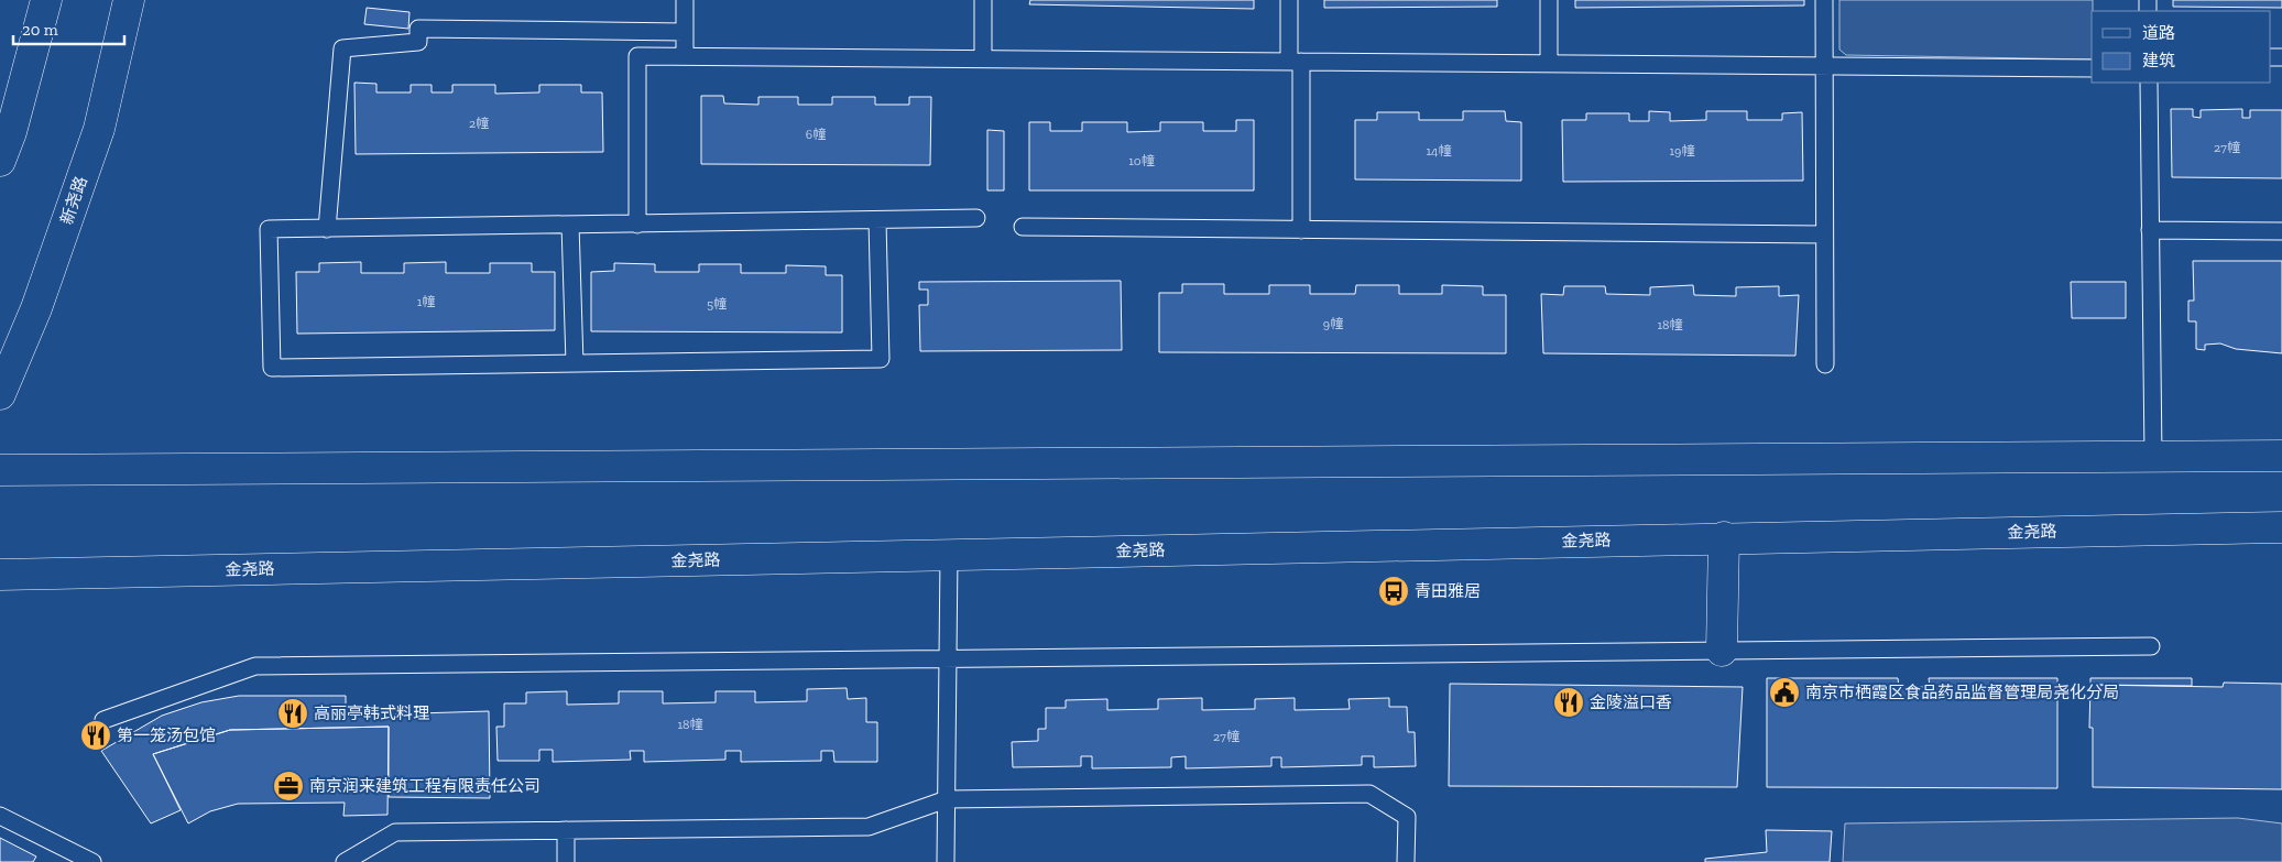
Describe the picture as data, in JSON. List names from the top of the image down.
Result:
{
  "streets": {
    "main road": ["新尧路", "金尧路"]
  },
  "places": {
    "bus stop": ["青田雅居"],
    "public building": ["南京市栖霞区食品药品监督管理局尧化分局"],
    "restaurant": ["金陵溢口香", "高丽亭韩式料理", "第一笼汤包馆"],
    "office": ["南京润来建筑工程有限责任公司"]
  },
  "house_numbers": [
    "2幢",
    "6幢",
    "27幢",
    "14幢",
    "19幢",
    "10幢",
    "1幢",
    "5幢",
    "9幢",
    "18幢",
    "18幢",
    "27幢"
  ],
  "legend": ["道路", "建筑"],
  "scale_bar": "20 m"
}
